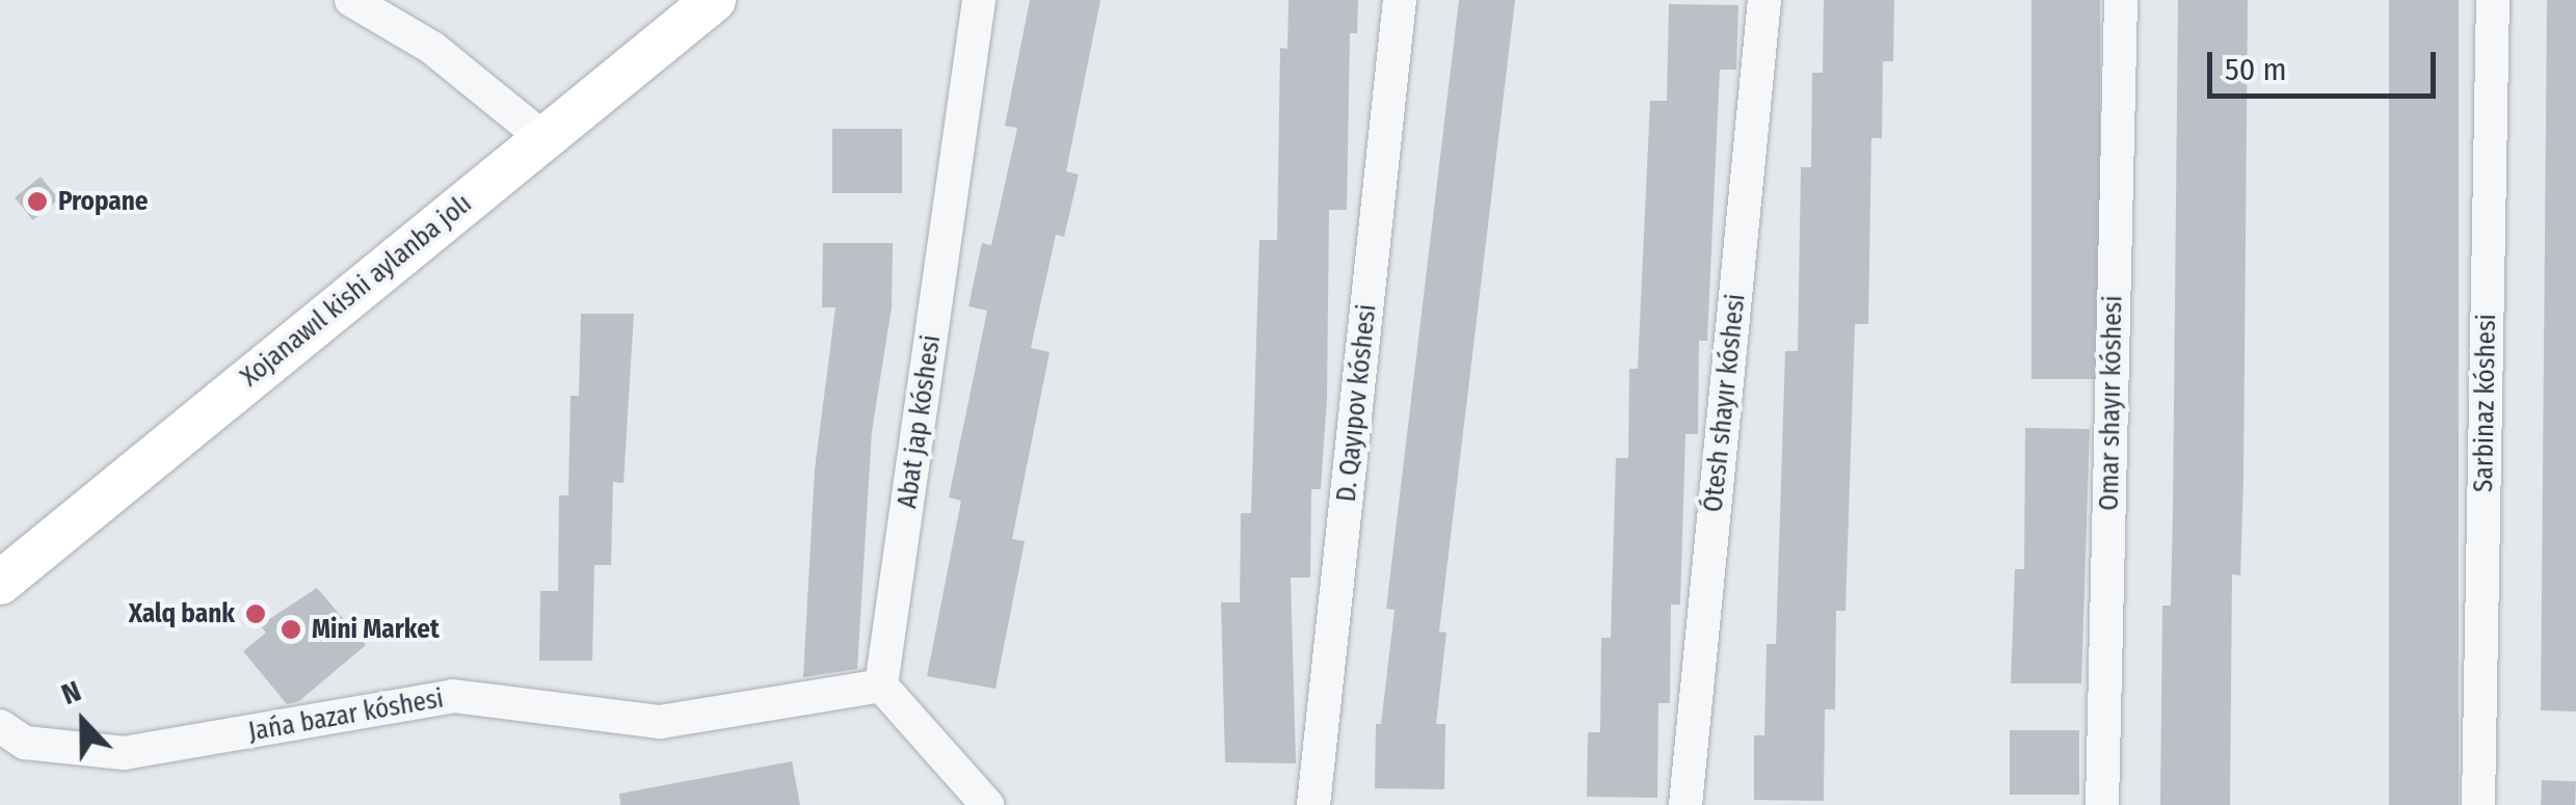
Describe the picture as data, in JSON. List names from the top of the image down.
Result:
{
  "streets": {
    "main road": ["Xojanawıl kishi aylanba jolı"],
    "street": [
      "D. Qayıpov kóshesi",
      "Ótesh shayır kóshesi",
      "Omar shayır kóshesi",
      "Sarbinaz kóshesi",
      "Abat jap kóshesi",
      "Jańa bazar kóshesi"
    ]
  },
  "crossings": [
    ["Abat jap kóshesi", "Jańa bazar kóshesi"]
  ],
  "places": ["Propane", "Xalq bank", "Mini Market"],
  "scale_bar": "50 m",
  "north": "top"
}
